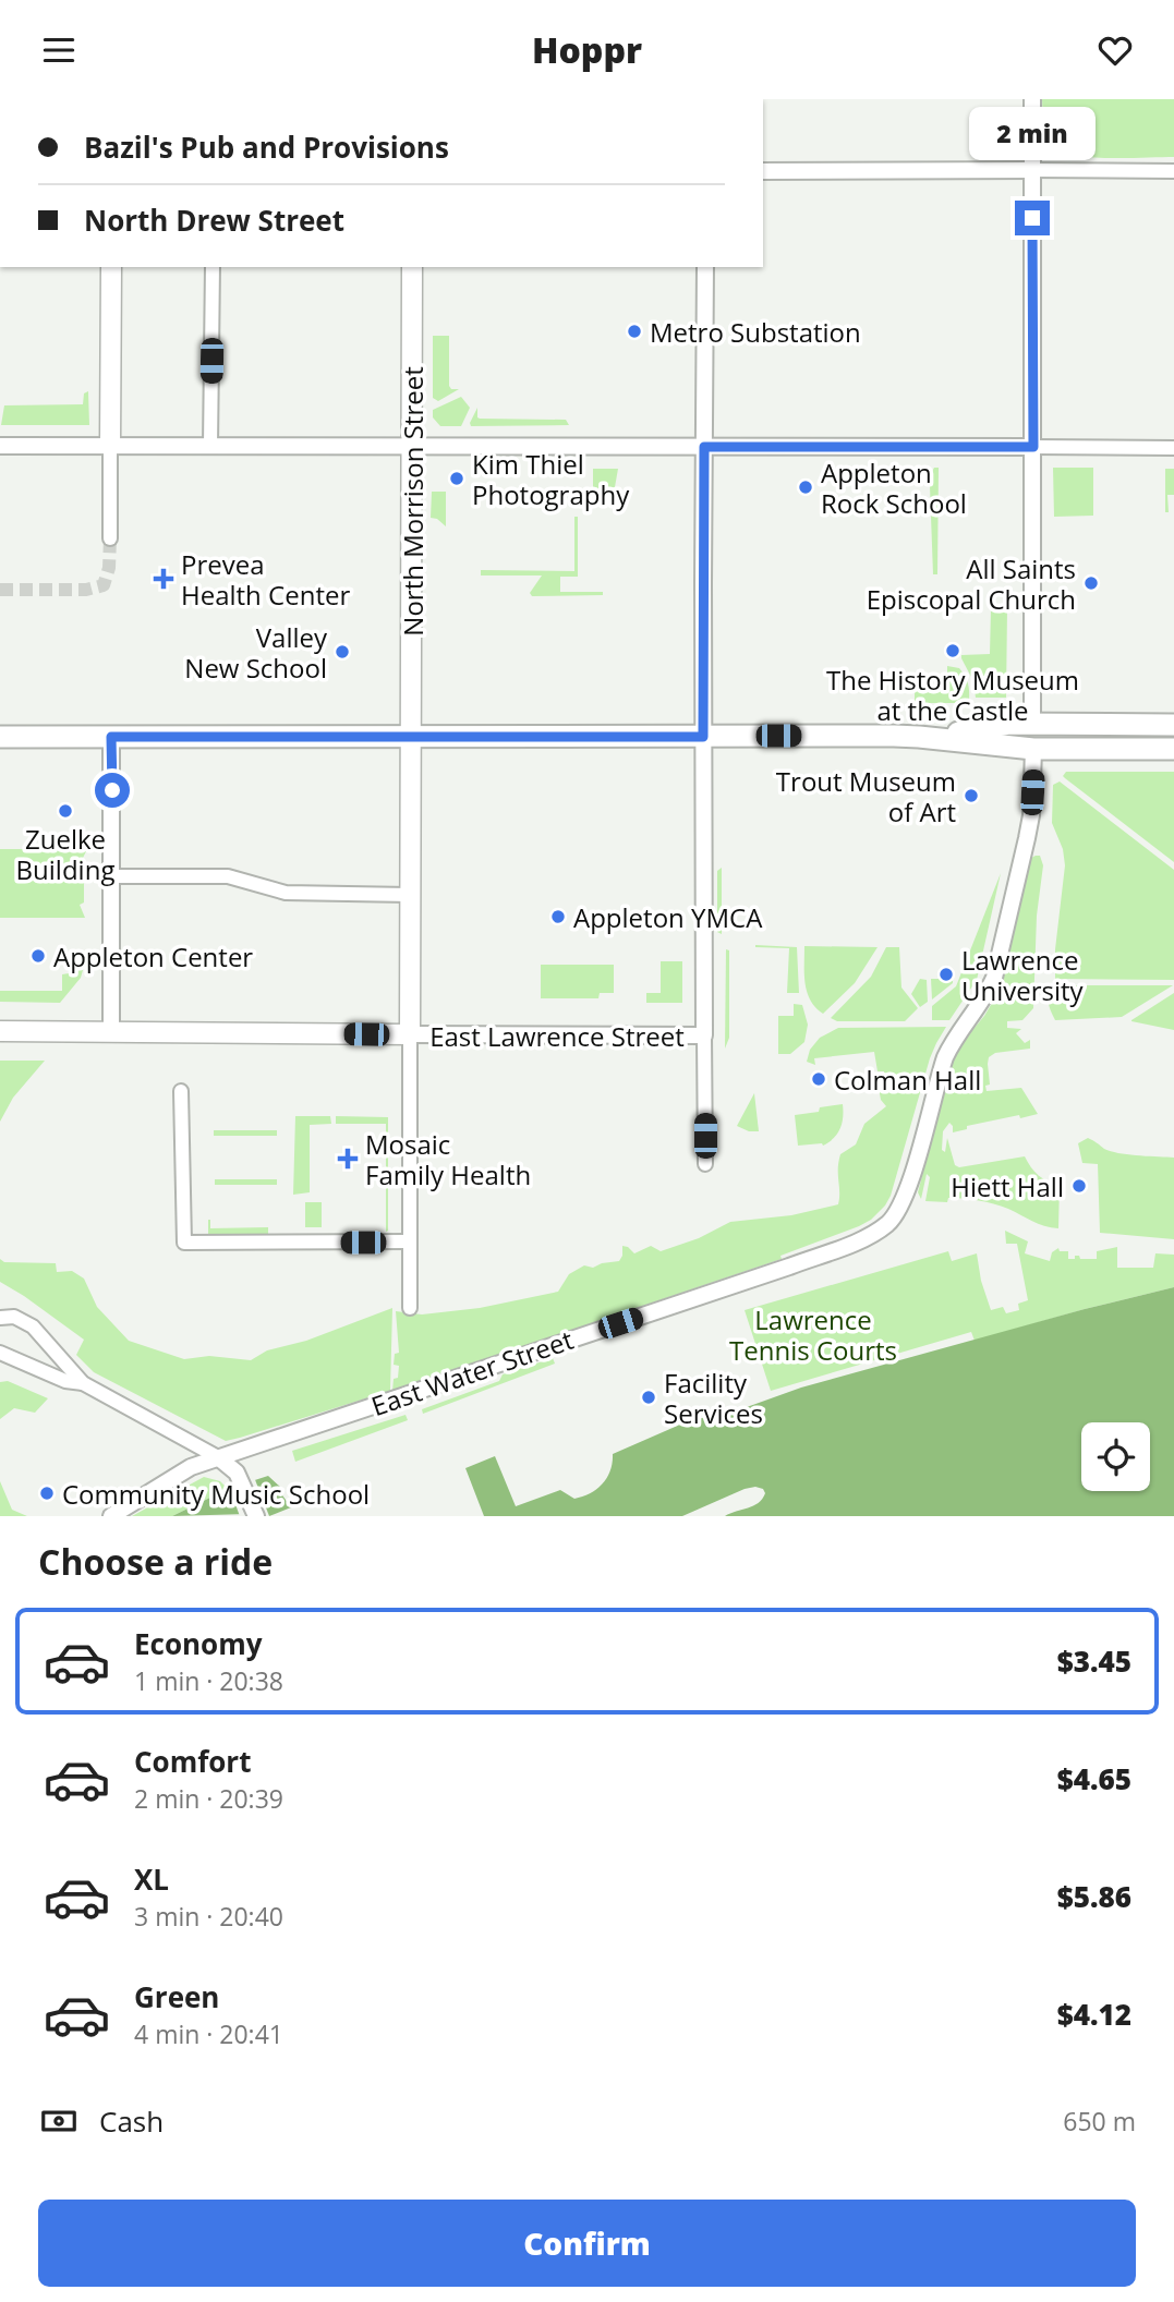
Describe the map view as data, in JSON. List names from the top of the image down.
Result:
{
  "streets": {
    "main road": ["North Morrison Street", "East Lawrence Street"],
    "street": ["East Water Street"]
  },
  "crossings": [
    ["North Morrison Street", "East Lawrence Street"]
  ],
  "parks": ["Lawrence Tennis Courts"],
  "places": {
    "other": [
      "Metro Substation",
      "Kim Thiel Photography",
      "Appleton Rock School",
      "All Saints Episcopal Church",
      "The History Museum at the Castle",
      "Valley New School",
      "Trout Museum of Art",
      "Zuelke Building",
      "Appleton YMCA",
      "Appleton Center",
      "Lawrence University",
      "Colman Hall",
      "Hiett Hall",
      "Facility Services",
      "Community Music School"
    ],
    "health": ["Prevea Health Center", "Mosaic Family Health"]
  },
  "page": {
    "header": "Hoppr",
    "banner": ["Bazil's Pub and Provisions", "North Drew Street"],
    "bubble": "2 min",
    "heading": "Choose a ride",
    "list": [
      {
        "name": "Economy",
        "note": "1 min · 20:38",
        "value": "$3.45"
      },
      {
        "name": "Comfort",
        "note": "2 min · 20:39",
        "value": "$4.65"
      },
      {
        "name": "XL",
        "note": "3 min · 20:40",
        "value": "$5.86"
      },
      {
        "name": "Green",
        "note": "4 min · 20:41",
        "value": "$4.12"
      }
    ],
    "pay": ["Cash", "650 m"],
    "buttons": "Confirm"
  }
}
